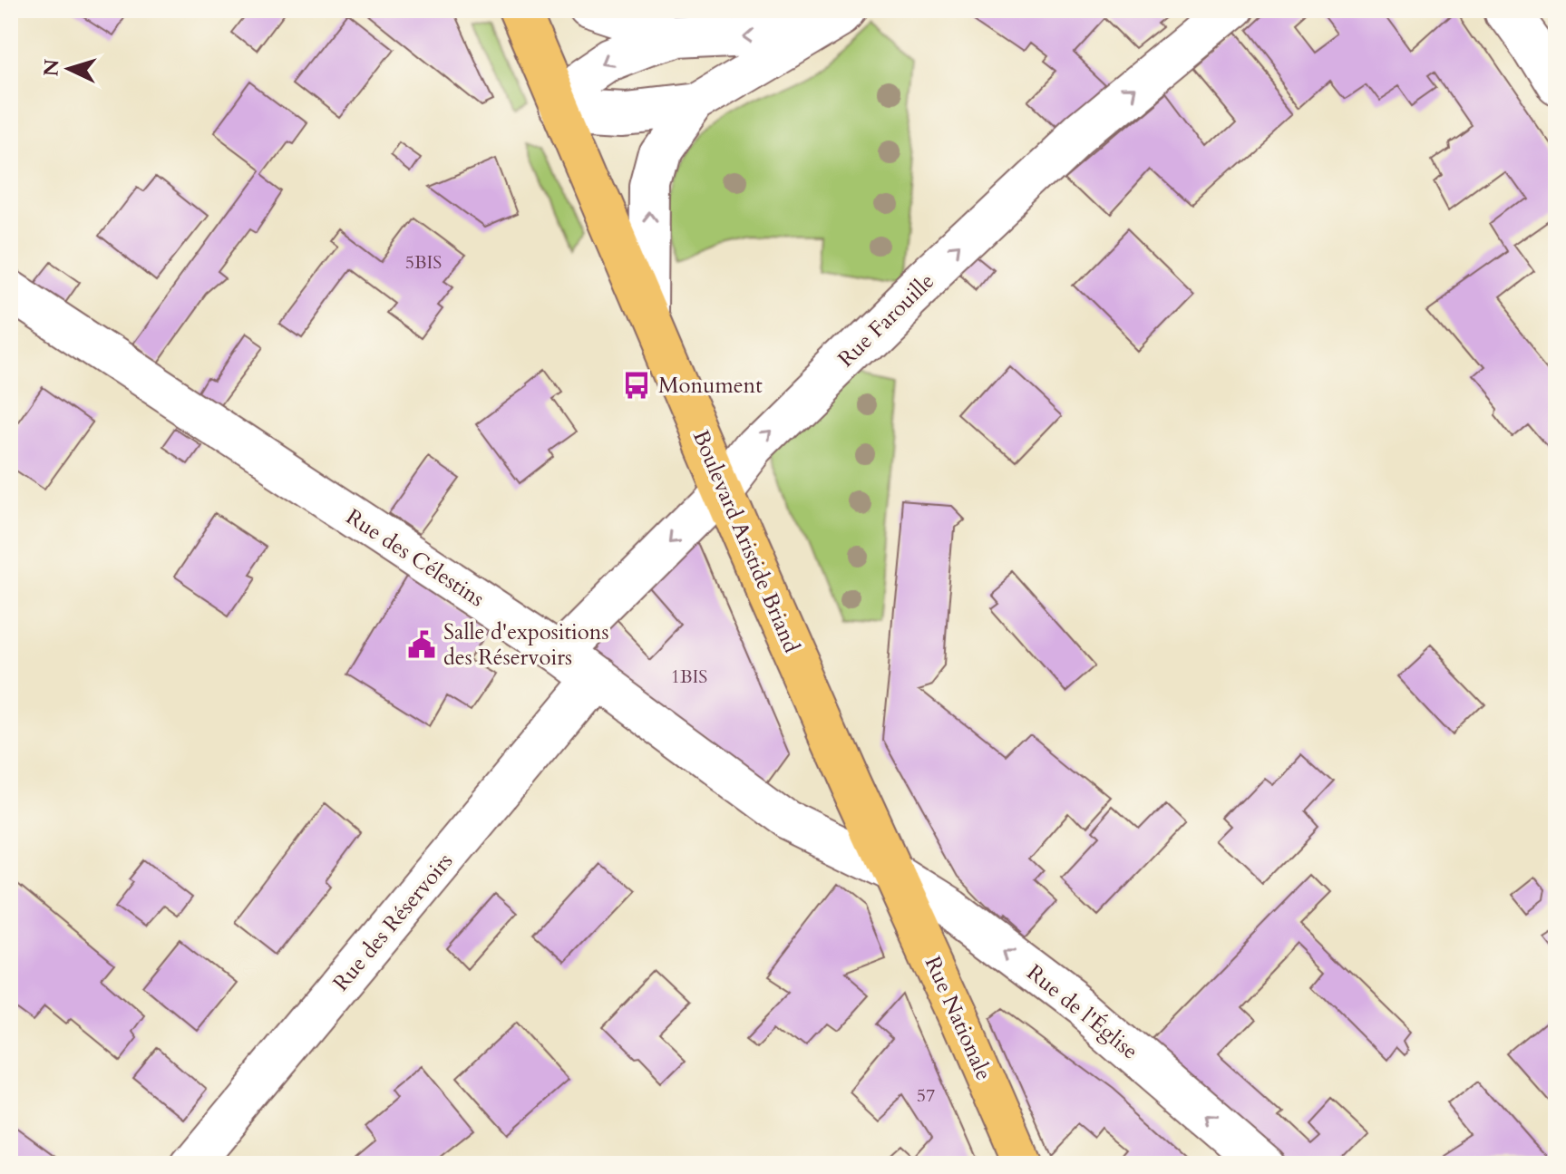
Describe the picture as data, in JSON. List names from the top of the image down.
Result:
{
  "streets": {
    "main road": ["Boulevard Aristide Briand", "Rue Nationale"],
    "street": [
      "Rue Farouille",
      "Rue des Célestins",
      "Rue des Réservoirs",
      "Rue de l'Église"
    ]
  },
  "crossings": [
    ["Rue Farouille", "Boulevard Aristide Briand"],
    ["Rue Farouille", "Rue des Célestins"],
    ["Boulevard Aristide Briand", "Rue des Célestins"],
    ["Boulevard Aristide Briand", "Rue de l'Église"],
    ["Boulevard Aristide Briand", "Rue Nationale"],
    ["Rue des Célestins", "Rue des Réservoirs"],
    ["Rue des Célestins", "Rue de l'Église"],
    ["Rue des Célestins", "Rue Nationale"],
    ["Rue de l'Église", "Rue Nationale"]
  ],
  "one_way": ["Rue de l'Église"],
  "places": {
    "bus stop": ["Monument"],
    "public building": ["Salle d'expositions des Réservoirs"]
  },
  "house_numbers": ["5BIS", "1BIS", "57"],
  "north": "left"
}
